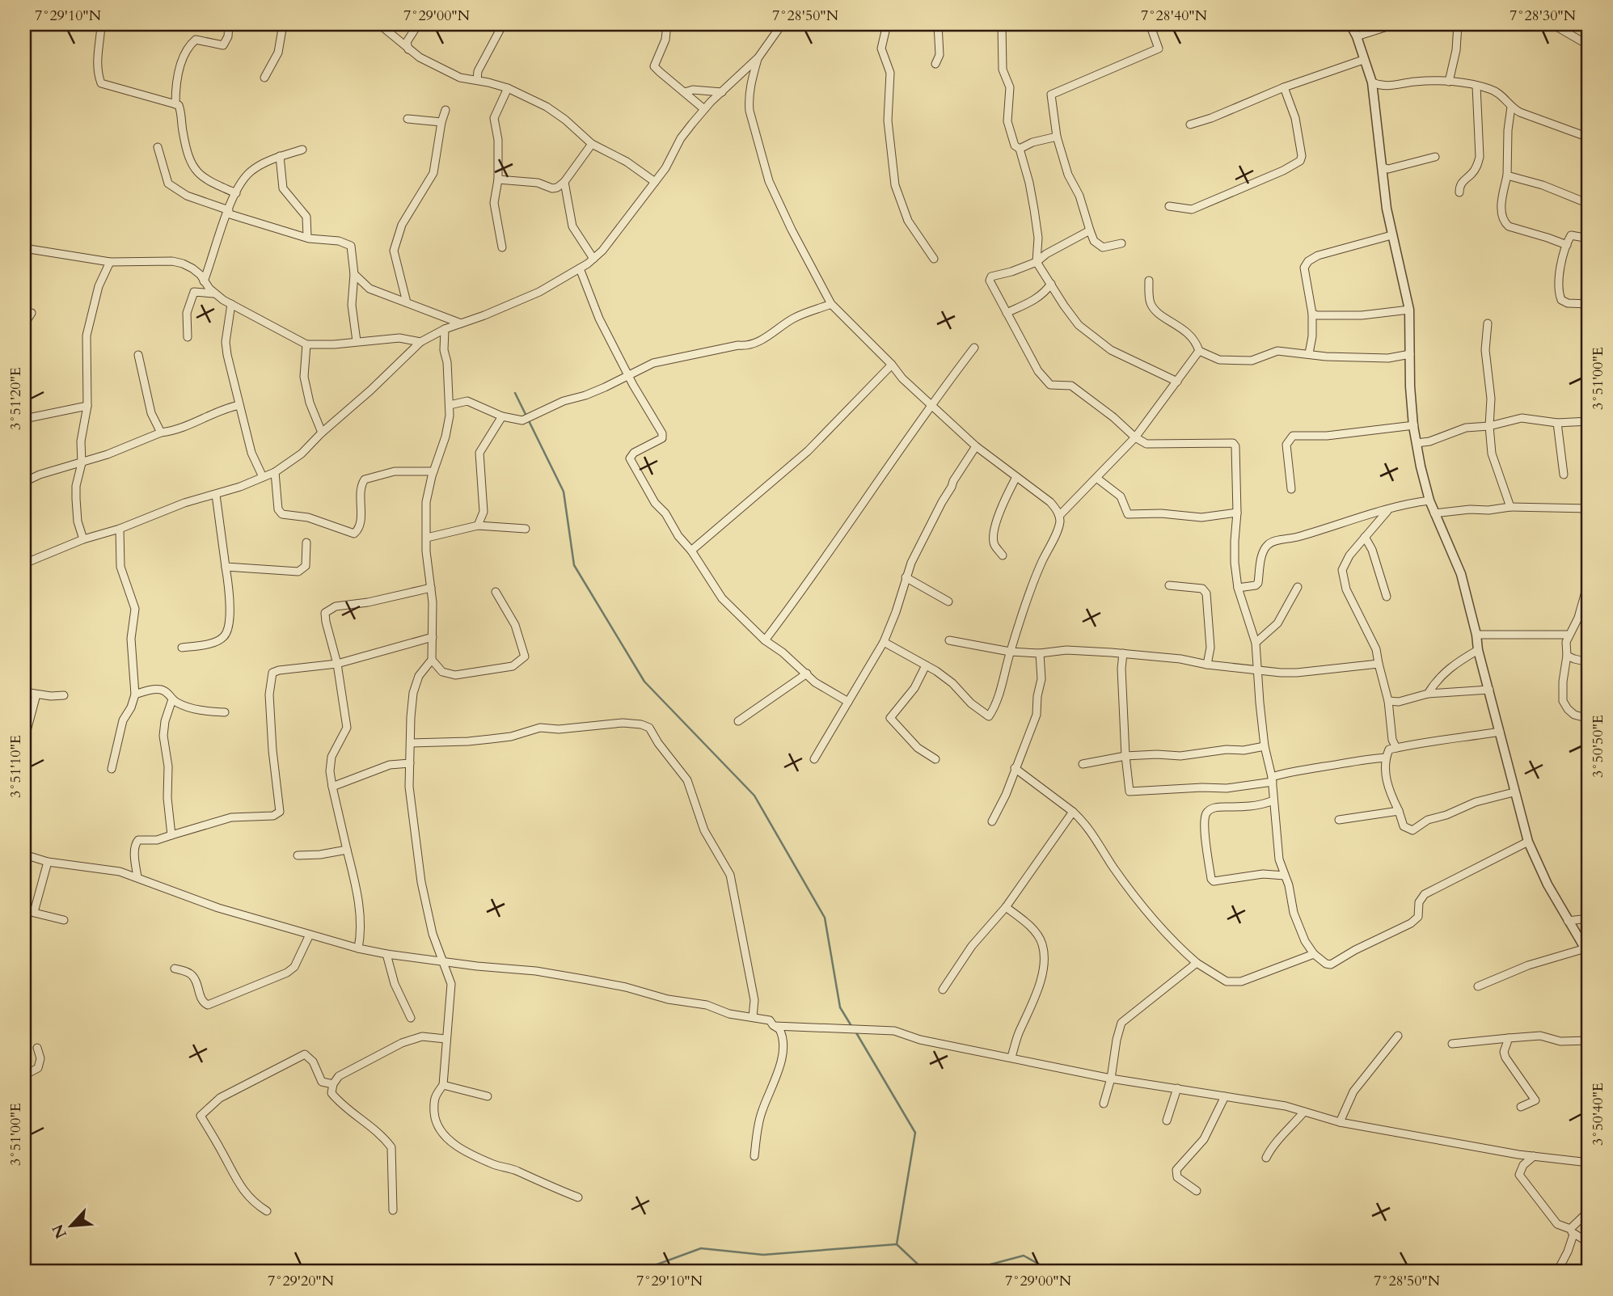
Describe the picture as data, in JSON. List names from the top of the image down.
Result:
{
  "north": "bottom left",
  "coordinates": [
    "7°29'10\"N",
    "7°29'00\"N",
    "7°28'50\"N",
    "7°28'40\"N",
    "7°28'30\"N",
    "3°51'00\"E",
    "3°51'20\"E",
    "3°50'50\"E",
    "3°51'10\"E",
    "3°50'40\"E",
    "7°29'20\"N"
  ]
}
